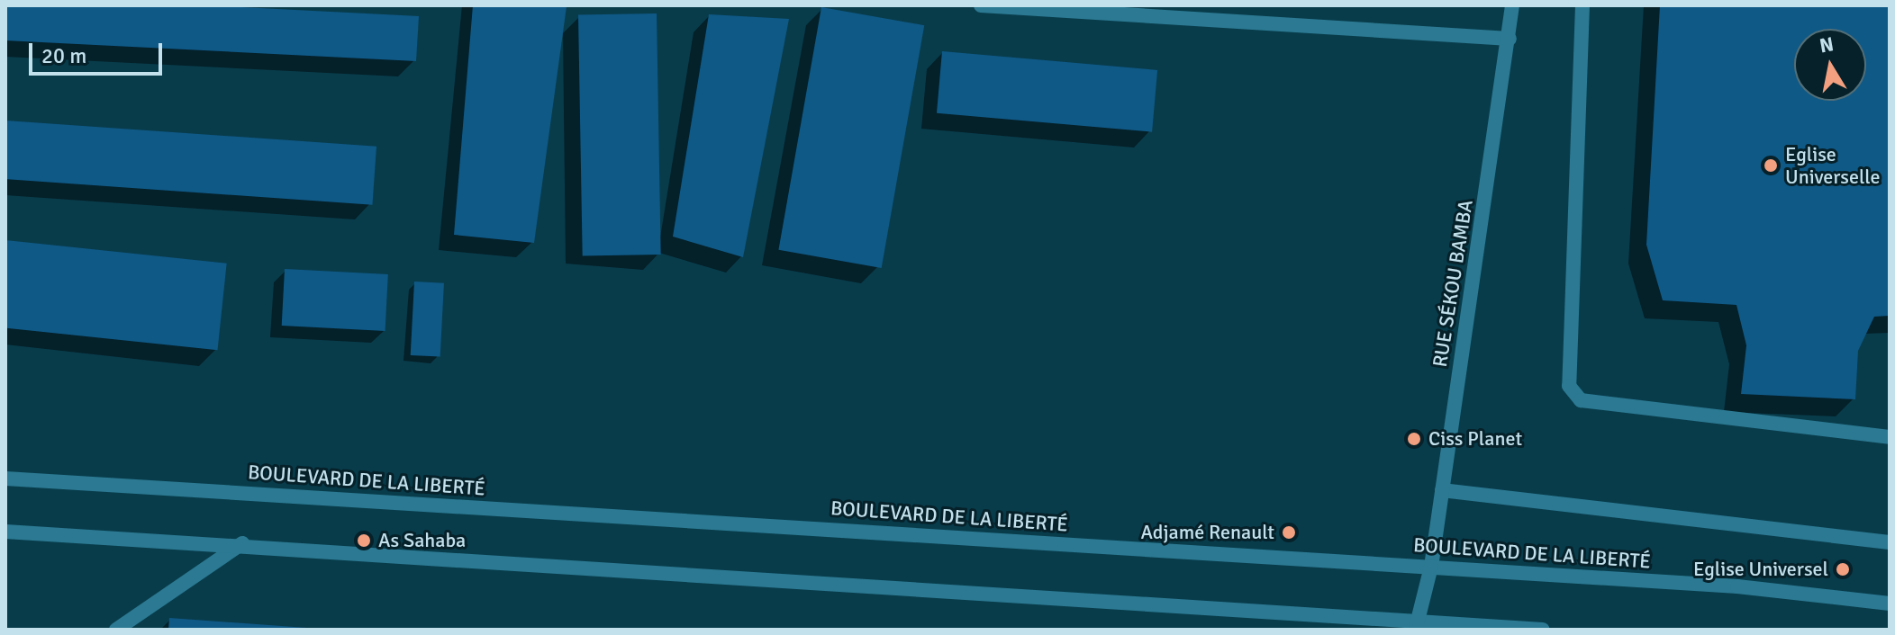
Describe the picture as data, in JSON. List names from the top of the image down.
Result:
{
  "streets": {
    "street": ["RUE SÉKOU BAMBA", "BOULEVARD DE LA LIBERTÉ"]
  },
  "crossings": [
    ["RUE SÉKOU BAMBA", "BOULEVARD DE LA LIBERTÉ"]
  ],
  "places": [
    "Eglise Universelle",
    "Ciss Planet",
    "Adjamé Renault",
    "As Sahaba",
    "Eglise Universel"
  ],
  "scale_bar": "20 m",
  "north": "top"
}
